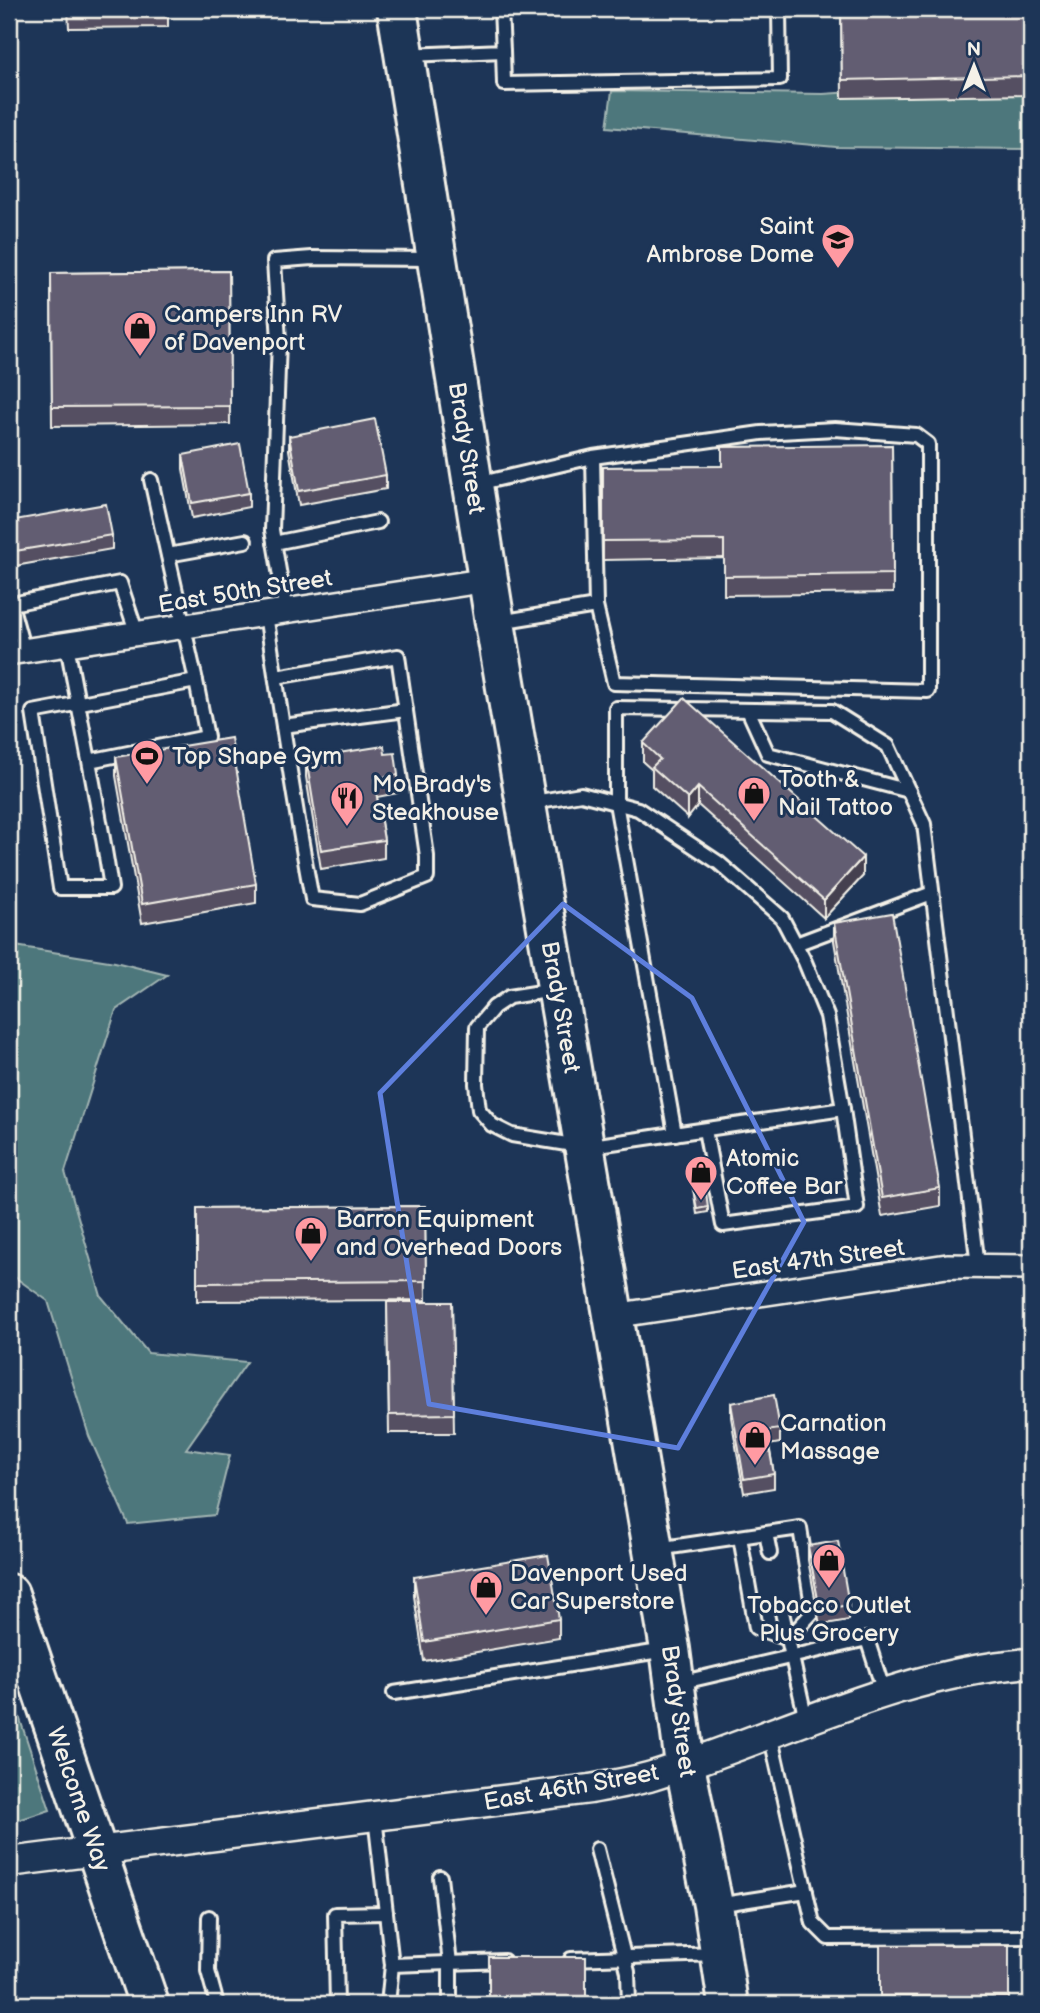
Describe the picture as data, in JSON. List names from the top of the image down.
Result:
{
  "streets": {
    "highway": ["Brady Street", "Welcome Way"],
    "street": ["East 50th Street", "East 47th Street", "East 46th Street"]
  },
  "crossings": [
    ["Brady Street", "East 50th Street"],
    ["Brady Street", "East 47th Street"],
    ["Brady Street", "East 46th Street"],
    ["East 46th Street", "Welcome Way"]
  ],
  "places": {
    "school or university": ["Saint Ambrose Dome"],
    "shop": [
      "Campers Inn RV of Davenport",
      "Tooth & Nail Tattoo",
      "Atomic Coffee Bar",
      "Barron Equipment and Overhead Doors",
      "Carnation Massage",
      "Tobacco Outlet Plus Grocery",
      "Davenport Used Car Superstore"
    ],
    "sports": ["Top Shape Gym"],
    "restaurant": ["Mo Brady's Steakhouse"]
  },
  "north": "top"
}
